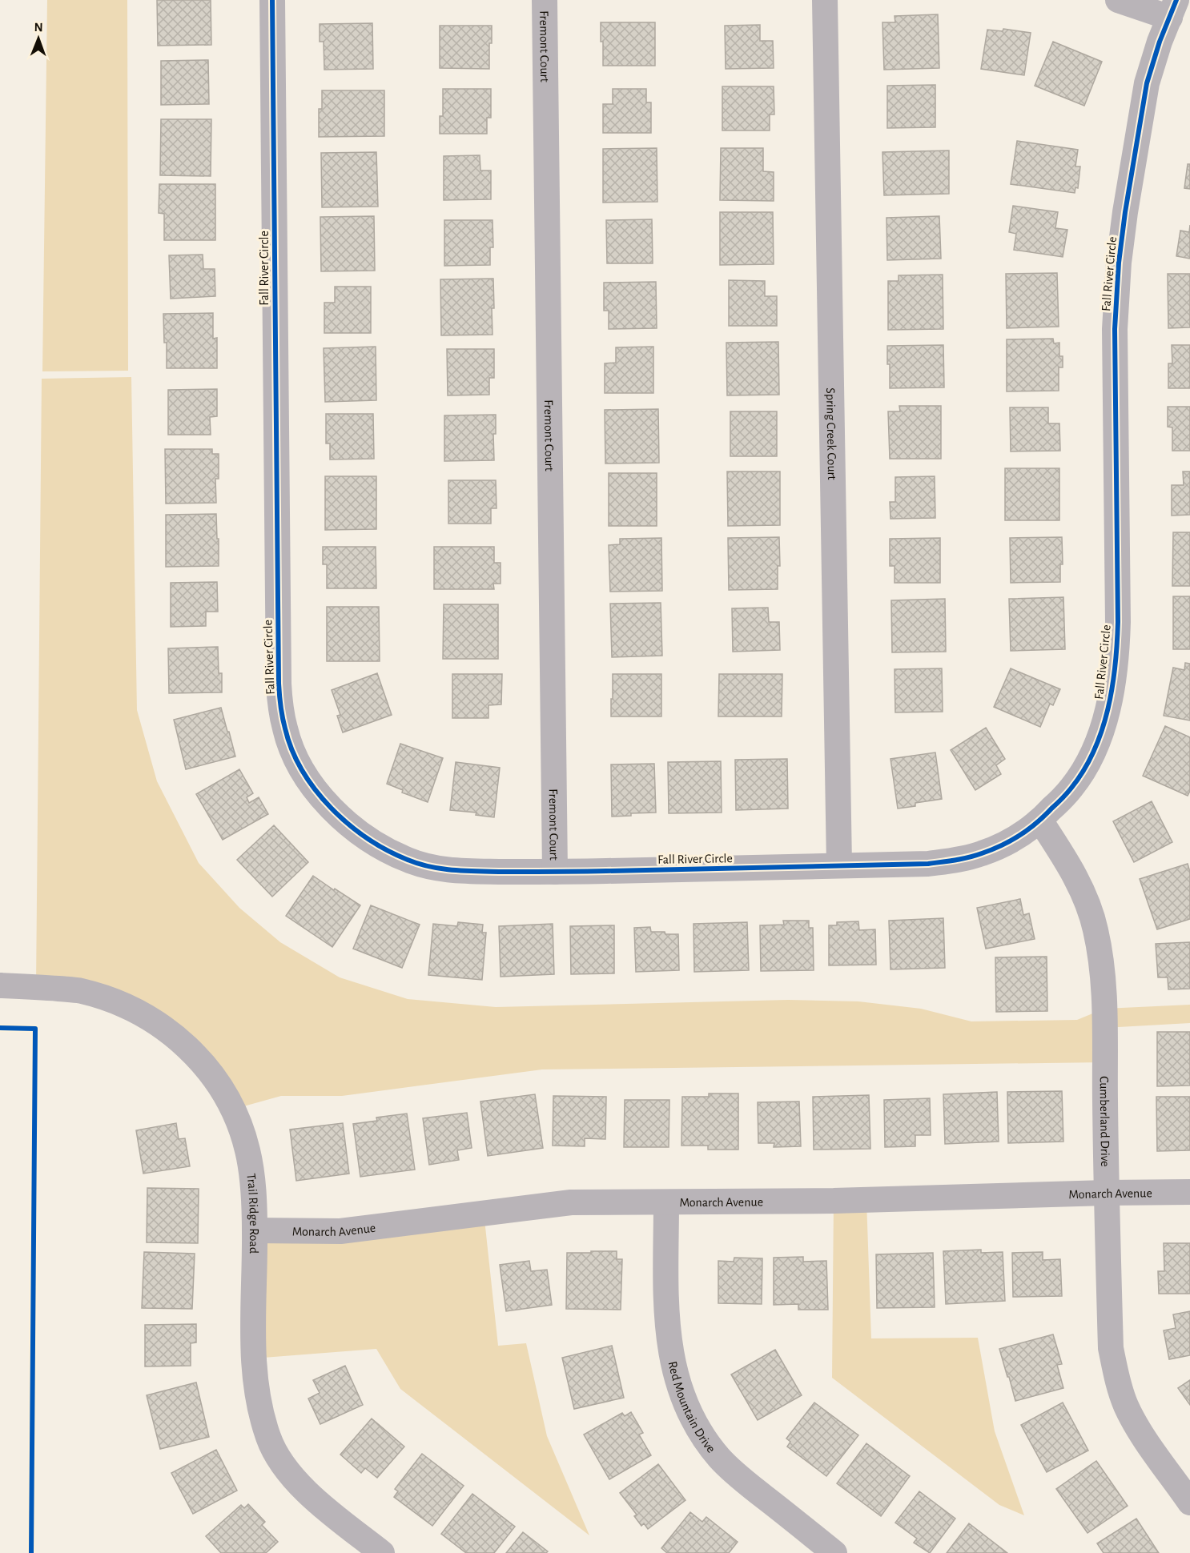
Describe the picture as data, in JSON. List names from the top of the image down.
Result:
{
  "streets": {
    "street": [
      "Fremont Court",
      "Fall River Circle",
      "Spring Creek Court",
      "Cumberland Drive",
      "Monarch Avenue",
      "Trail Ridge Road",
      "Red Mountain Drive"
    ]
  },
  "crossings": [
    ["Fremont Court", "Fall River Circle"],
    ["Fall River Circle", "Spring Creek Court"],
    ["Fall River Circle", "Cumberland Drive"],
    ["Cumberland Drive", "Monarch Avenue"],
    ["Monarch Avenue", "Trail Ridge Road"],
    ["Monarch Avenue", "Red Mountain Drive"]
  ],
  "north": "top"
}
